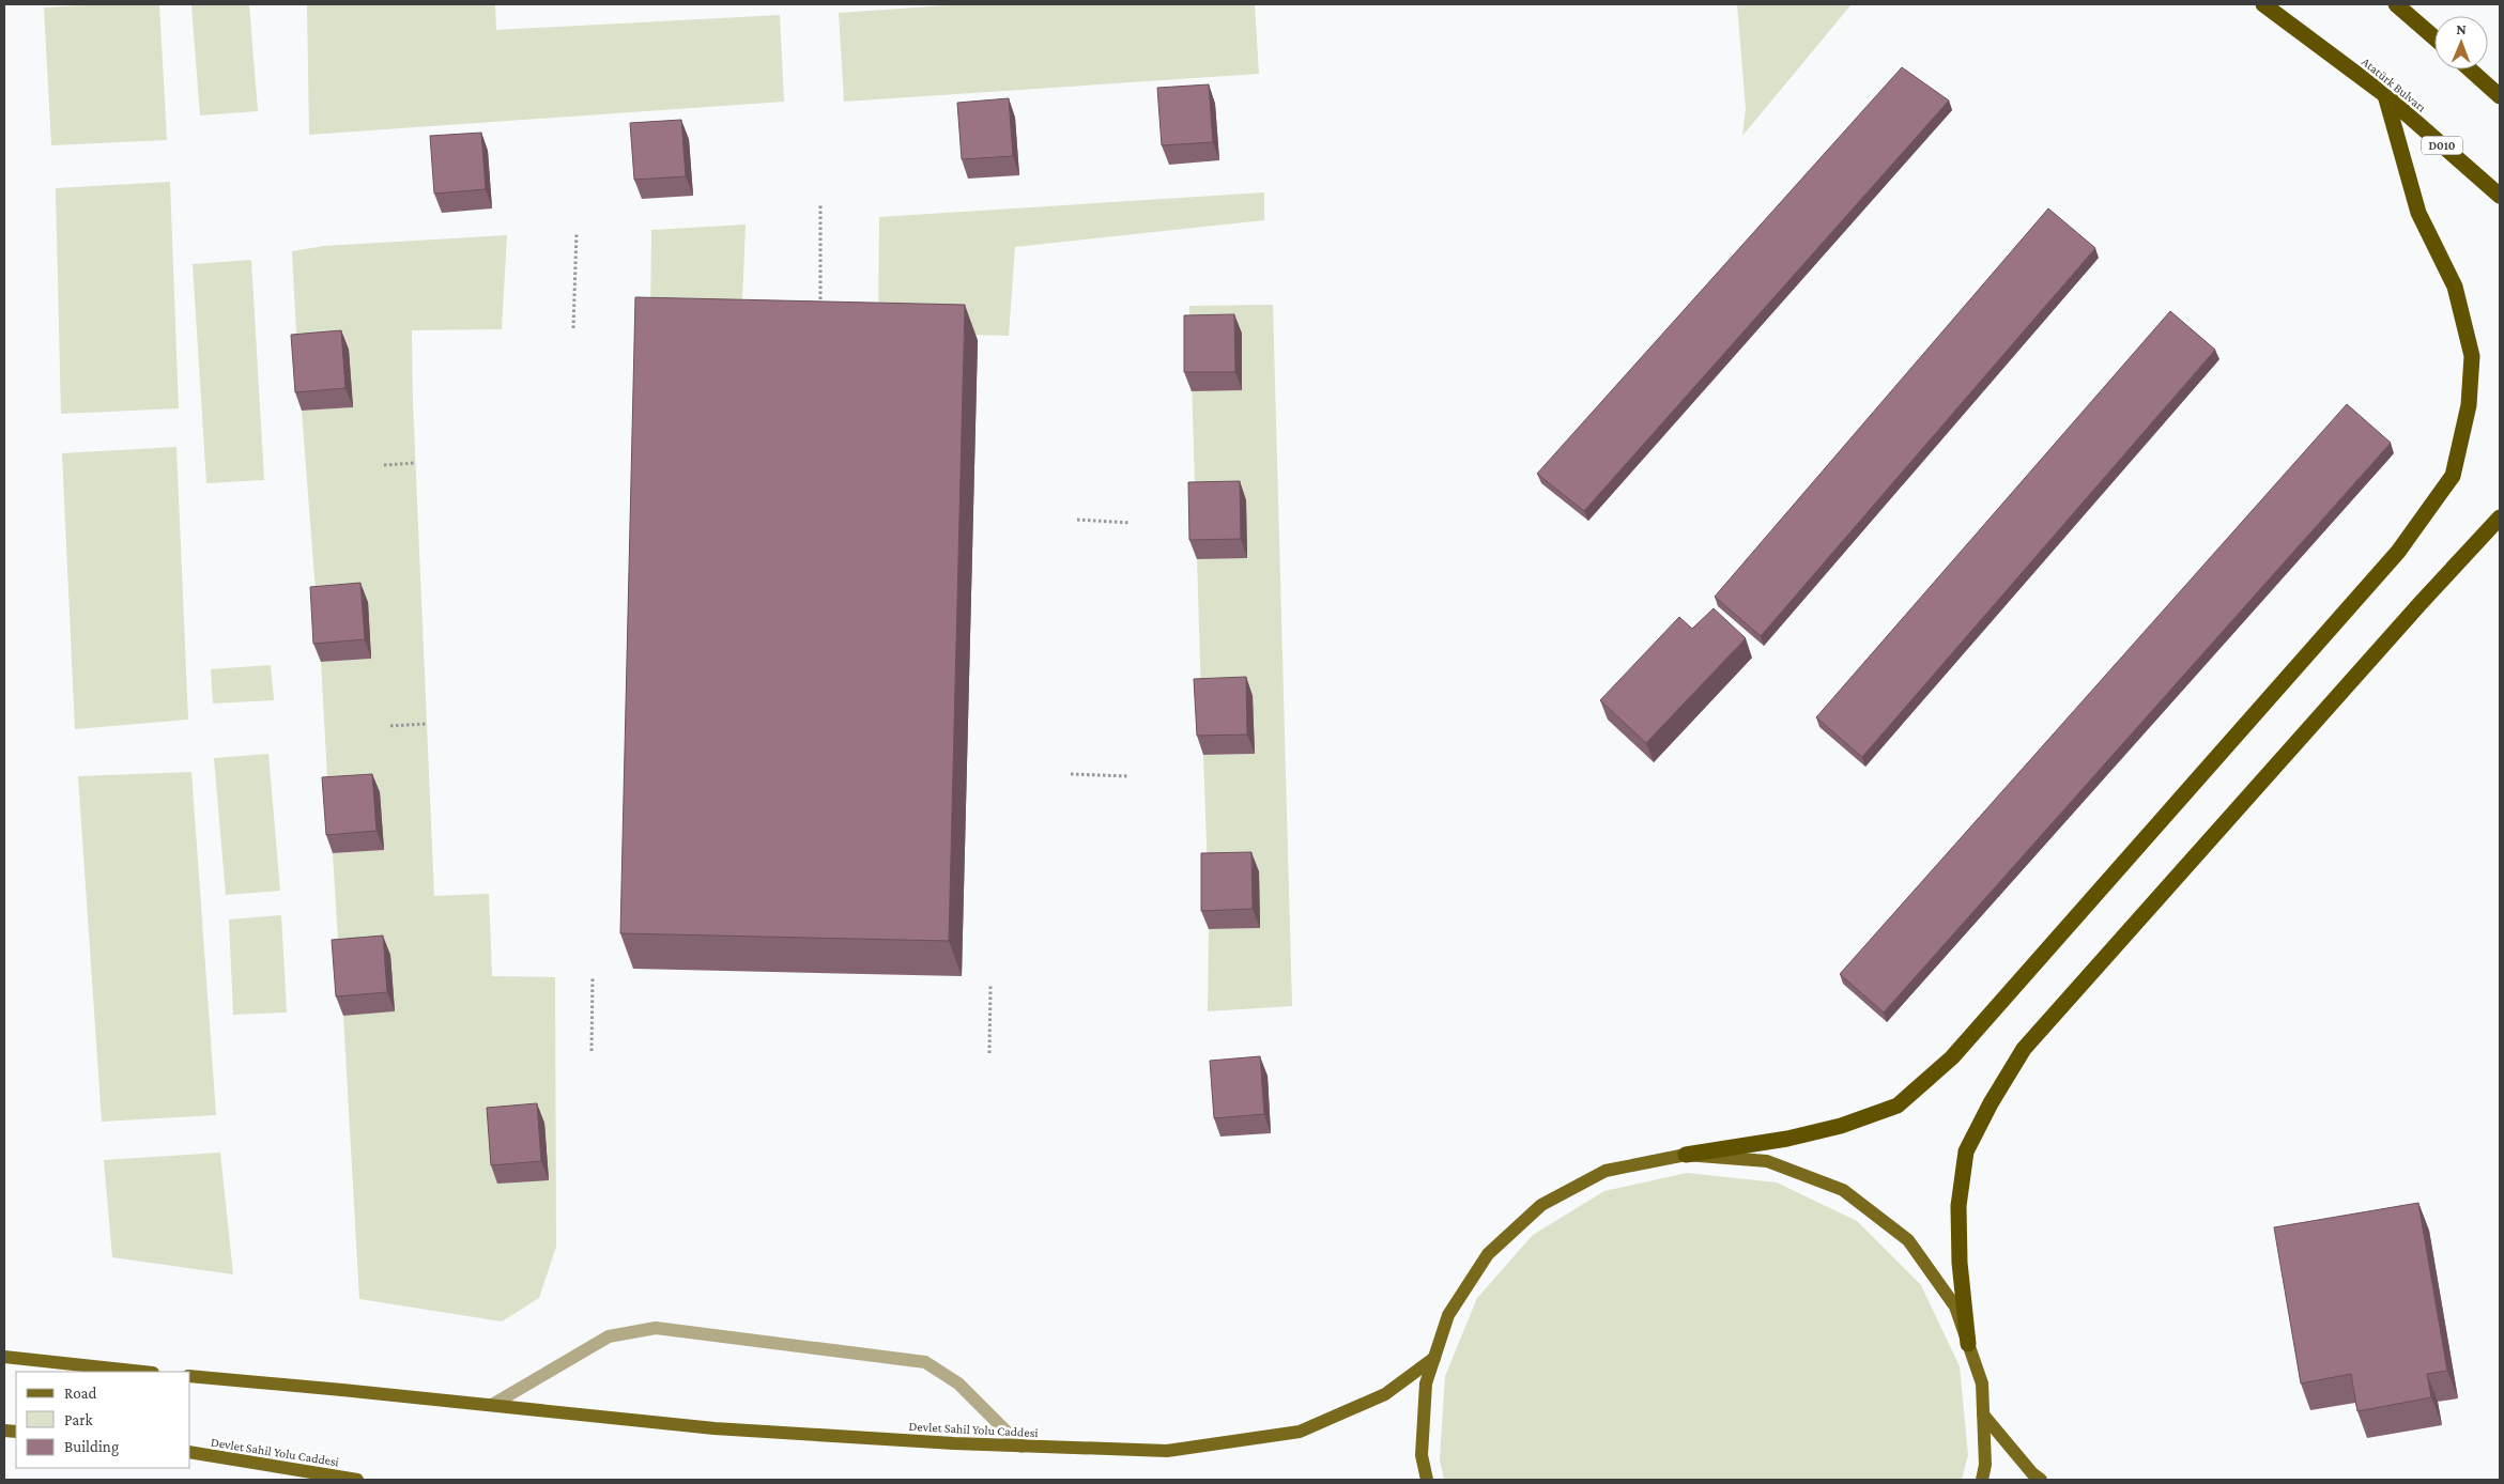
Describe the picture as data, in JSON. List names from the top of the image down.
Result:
{
  "streets": {
    "highway": ["Atatürk Bulvarı", "D010"],
    "main road": ["Devlet Sahil Yolu Caddesi"]
  },
  "legend": ["Road", "Park", "Building"],
  "north": "top"
}
